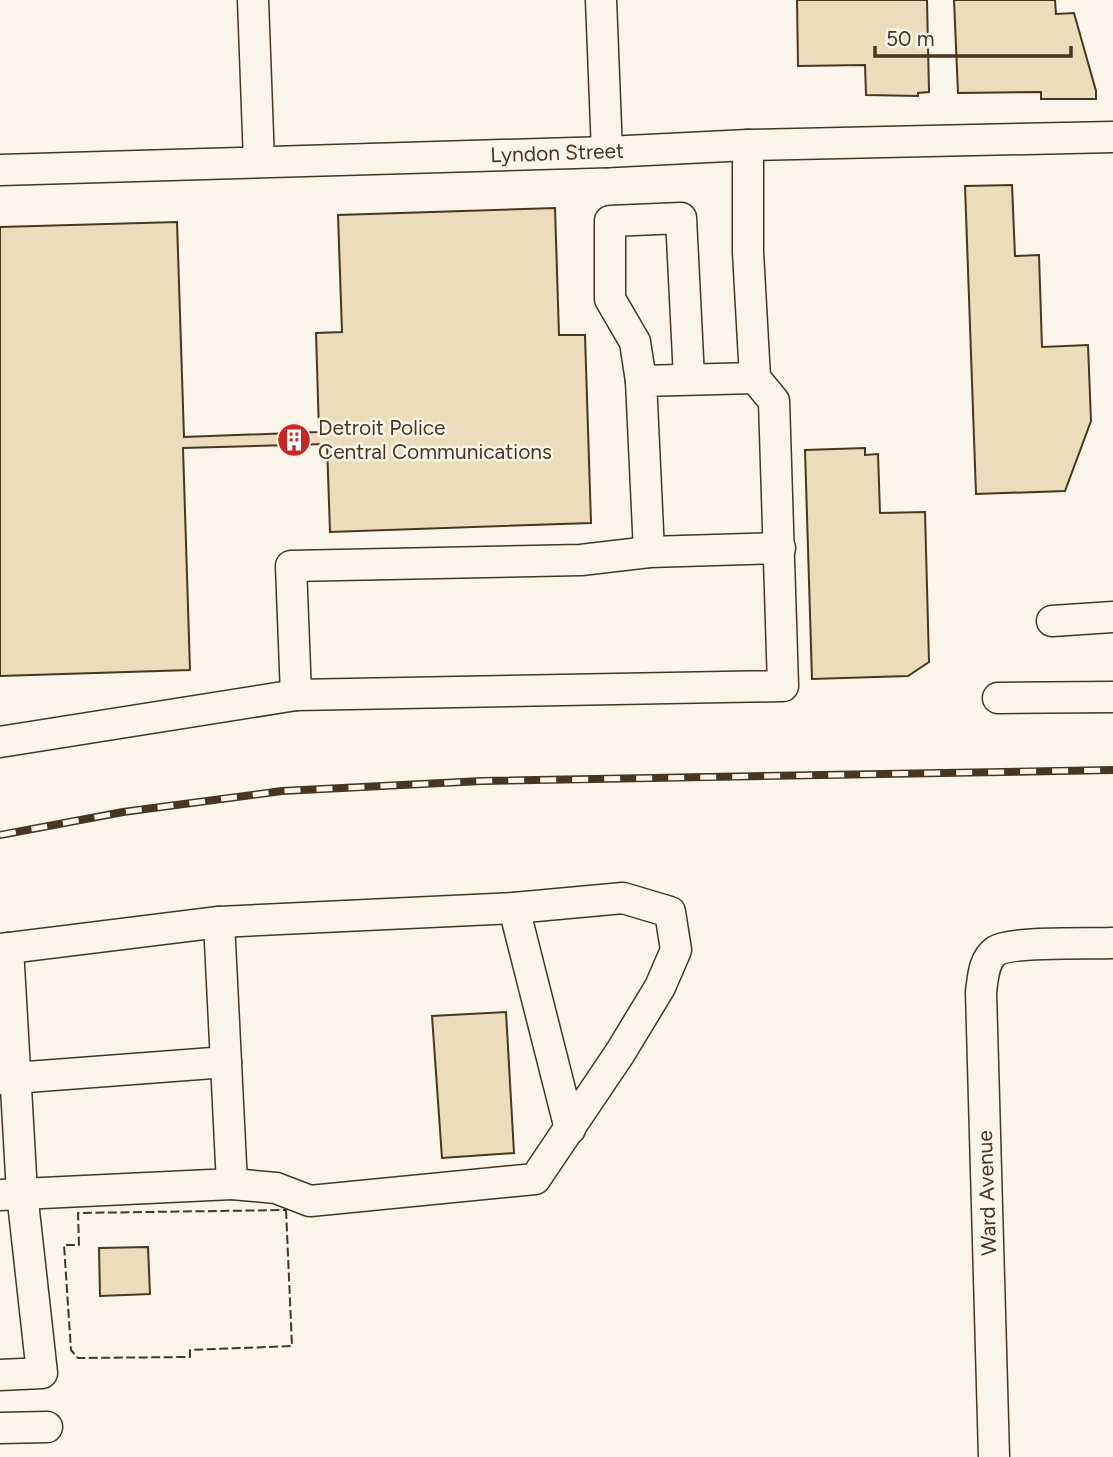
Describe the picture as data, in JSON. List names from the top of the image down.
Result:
{
  "streets": {
    "street": ["Lyndon Street", "Ward Avenue"]
  },
  "places": {
    "building": ["Detroit Police Central Communications"]
  },
  "scale_bar": "50 m"
}
